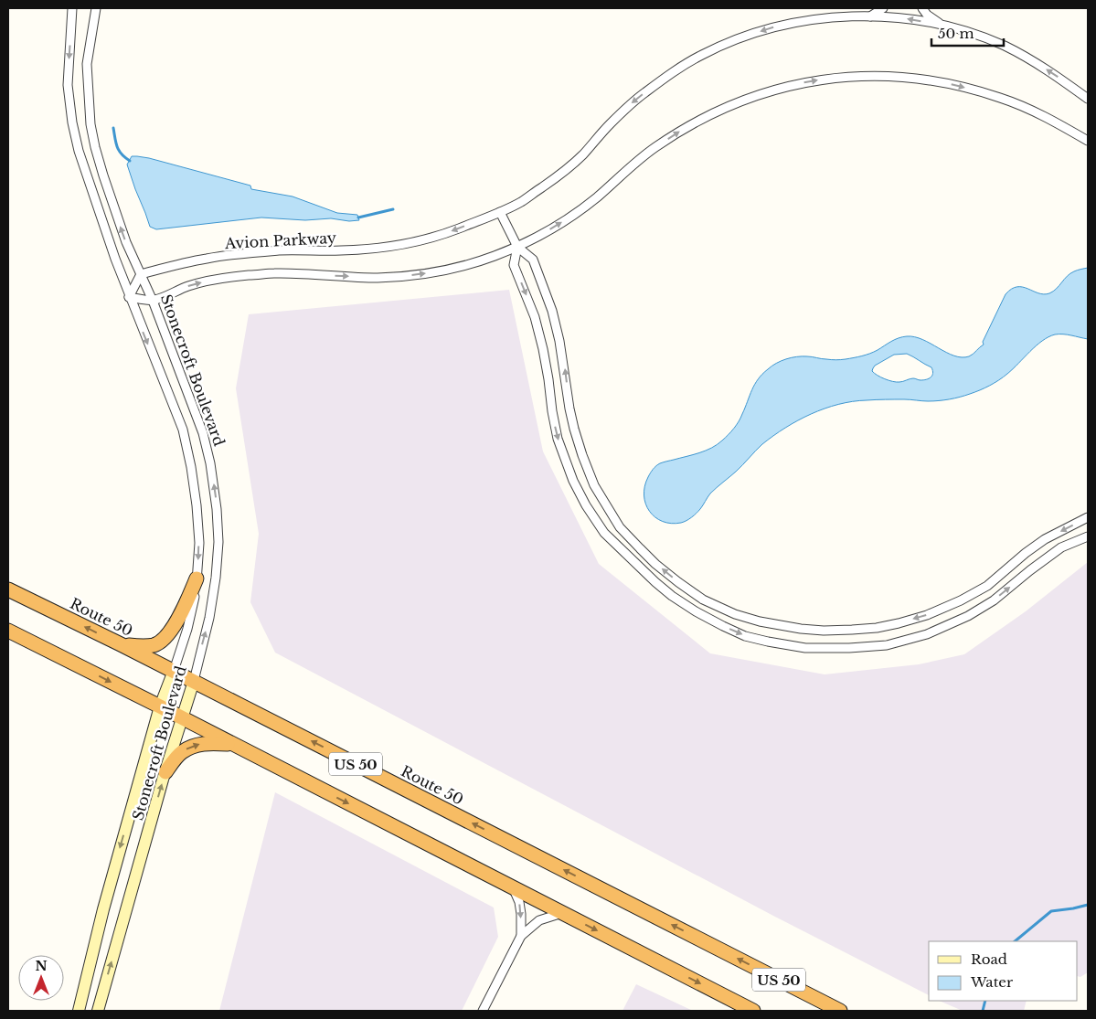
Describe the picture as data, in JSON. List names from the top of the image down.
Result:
{
  "streets": {
    "highway": ["Route 50", "US 50"],
    "main road": ["Stonecroft Boulevard"],
    "street": ["Avion Parkway"]
  },
  "crossings": [
    ["Avion Parkway", "Stonecroft Boulevard"],
    ["Stonecroft Boulevard", "Route 50"],
    ["Stonecroft Boulevard", "US 50"]
  ],
  "legend": ["Road", "Water"],
  "scale_bar": "50 m",
  "north": "top"
}
